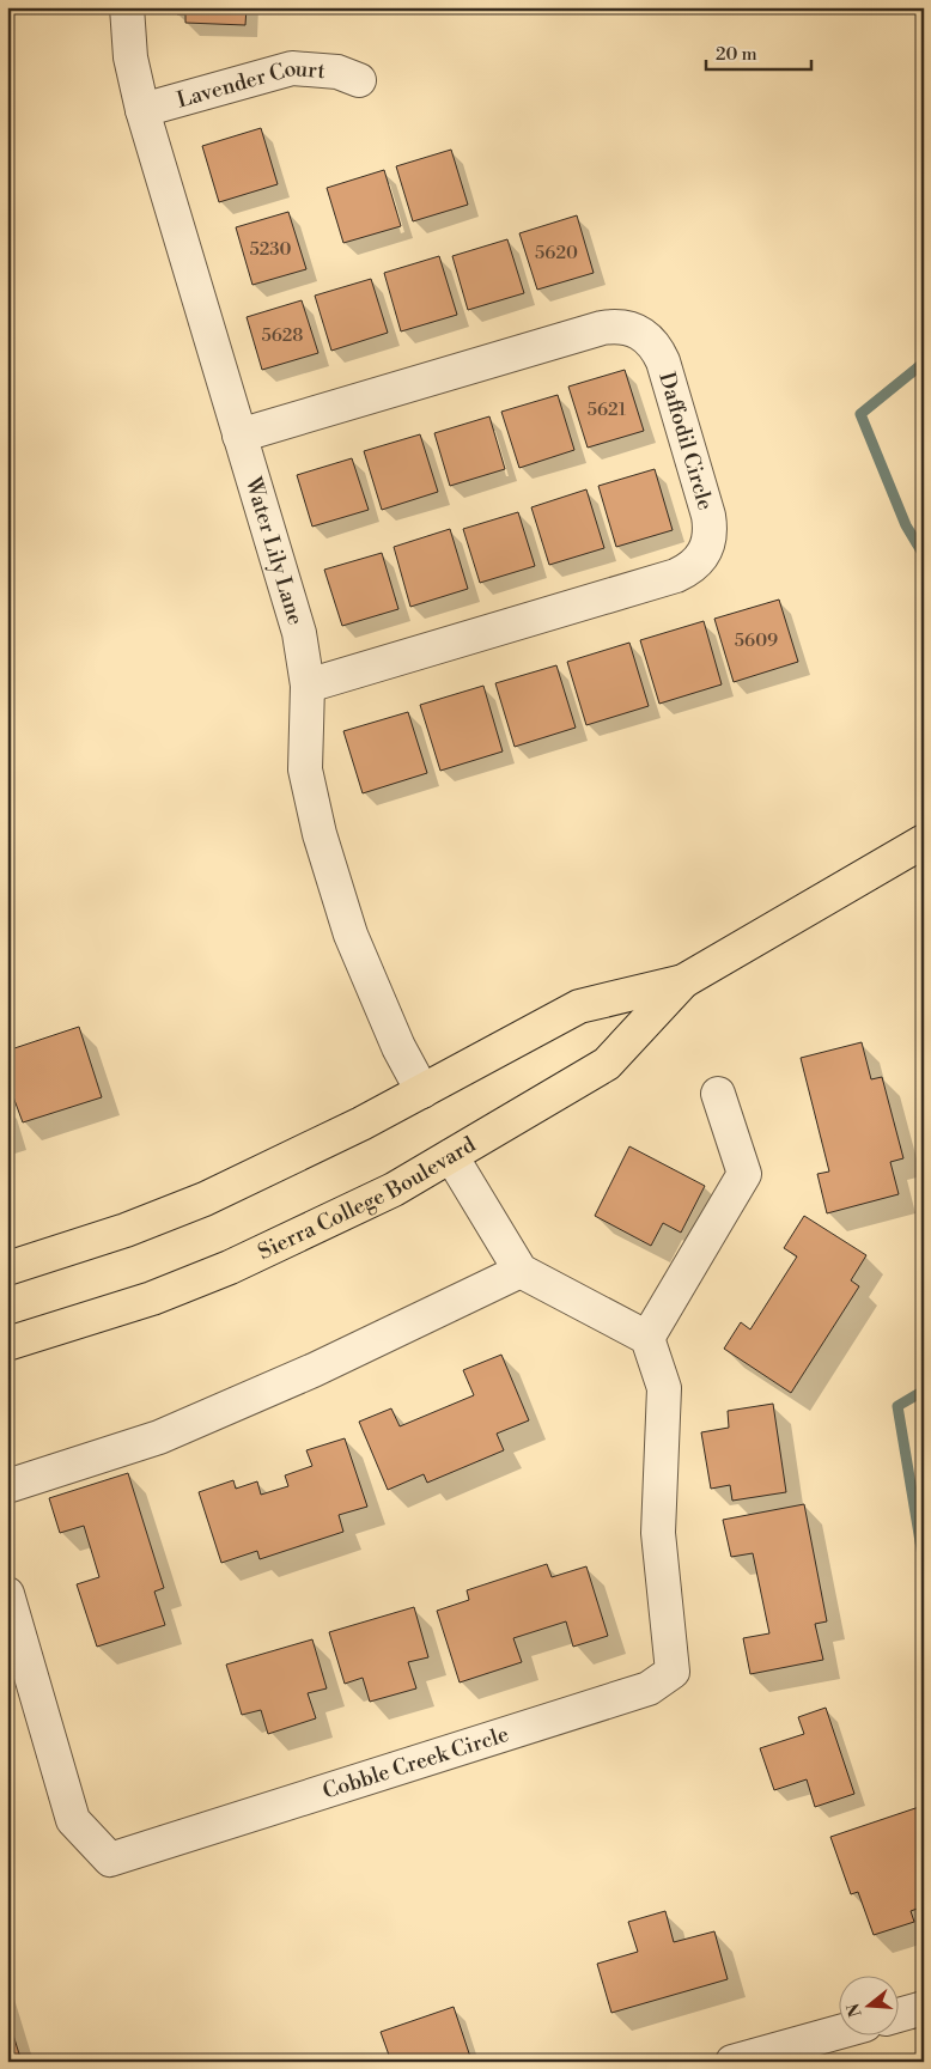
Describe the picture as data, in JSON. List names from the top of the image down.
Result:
{
  "streets": {
    "main road": ["Sierra College Boulevard"],
    "street": [
      "Lavender Court",
      "Daffodil Circle",
      "Water Lily Lane",
      "Cobble Creek Circle"
    ]
  },
  "crossings": [
    ["Lavender Court", "Water Lily Lane"],
    ["Daffodil Circle", "Water Lily Lane"],
    ["Water Lily Lane", "Sierra College Boulevard"]
  ],
  "house_numbers": [
    "5230",
    "5620",
    "5628",
    "5621",
    "5609"
  ],
  "scale_bar": "20 m",
  "north": "left"
}
